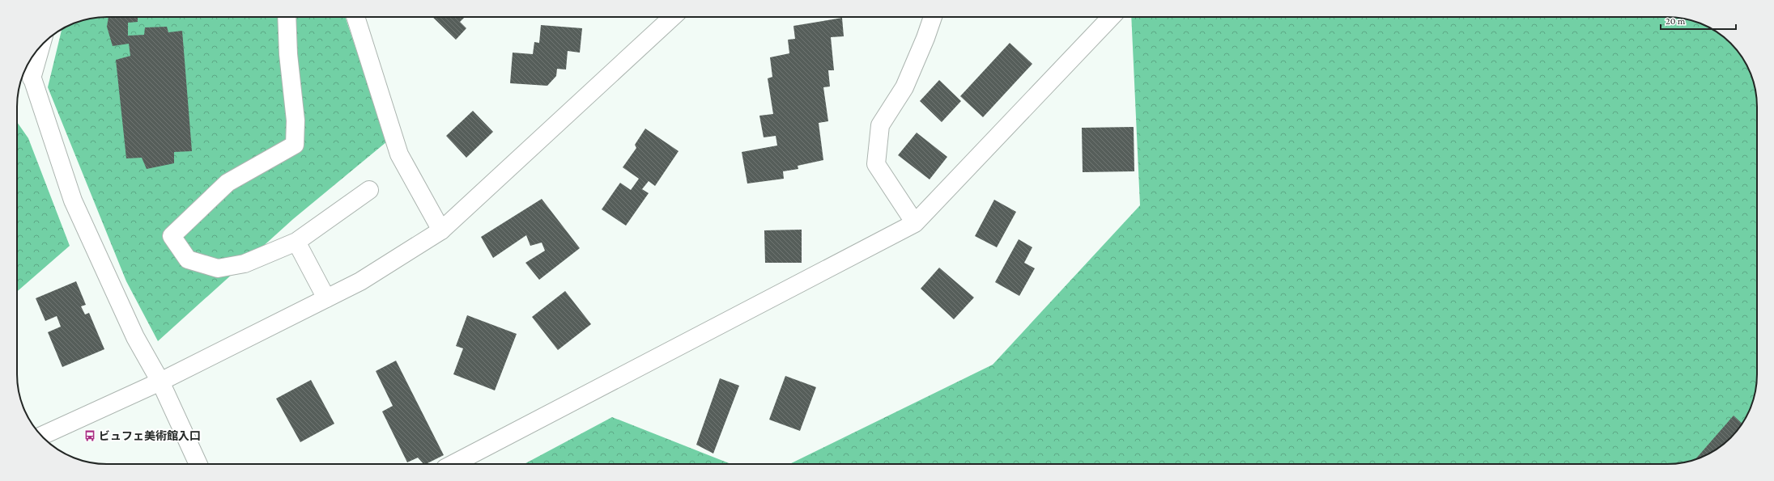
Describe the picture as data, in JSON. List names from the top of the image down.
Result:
{
  "places": {
    "bus stop": ["ビュフェ美術館入口"]
  },
  "scale_bar": "20 m"
}
